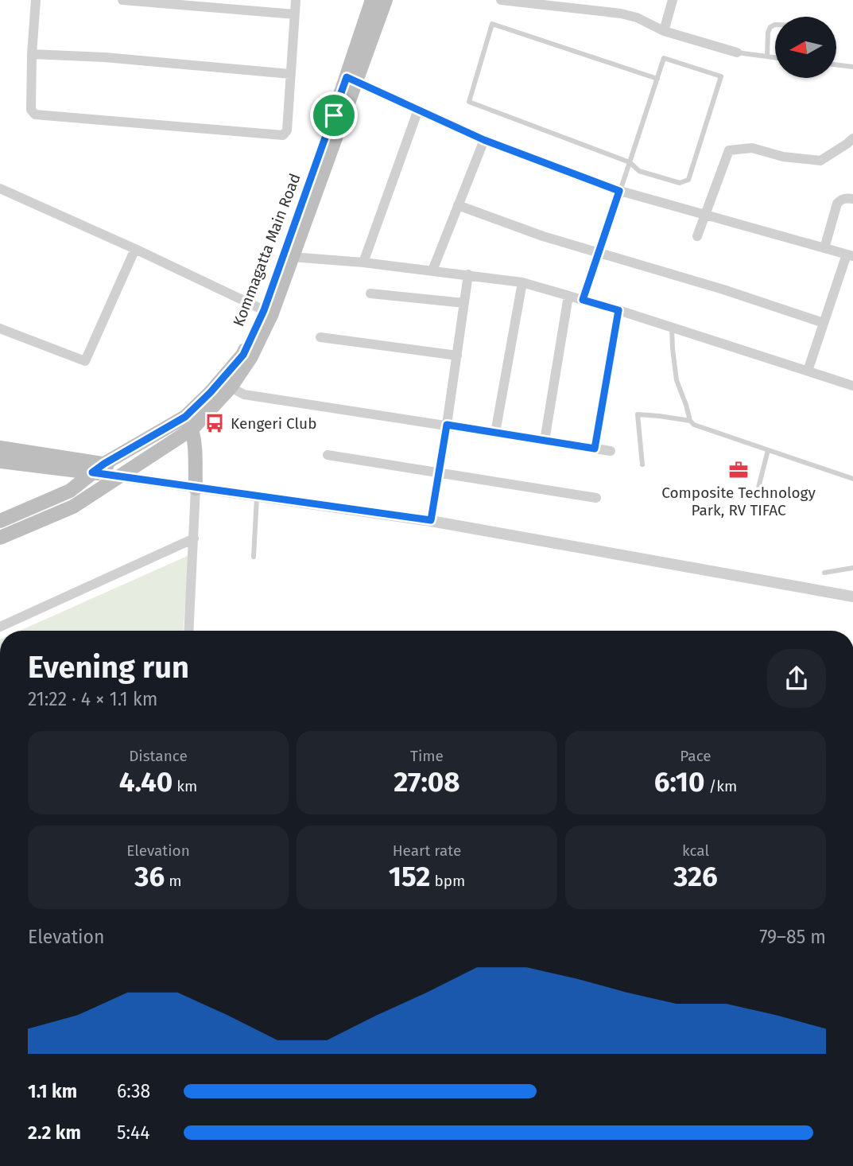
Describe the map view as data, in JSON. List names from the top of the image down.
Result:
{
  "streets": {
    "main road": ["Kommagatta Main Road"]
  },
  "places": {
    "bus stop": ["Kengeri Club"],
    "office": ["Composite Technology Park, RV TIFAC"]
  },
  "north": "left",
  "page": {
    "heading": ["Evening run", "21:22 · 4 × 1.1 km"],
    "stats": [
      ["Distance", "4.40 km"],
      ["Time", "27:08"],
      ["Pace", "6:10 /km"],
      ["Elevation", "36 m"],
      ["Heart rate", "152 bpm"],
      ["kcal", "326"]
    ],
    "chart": ["Elevation", "79–85 m"],
    "list": [
      {
        "name": "1.1 km",
        "note": "6:38"
      },
      {
        "name": "2.2 km",
        "note": "5:44"
      }
    ]
  }
}
